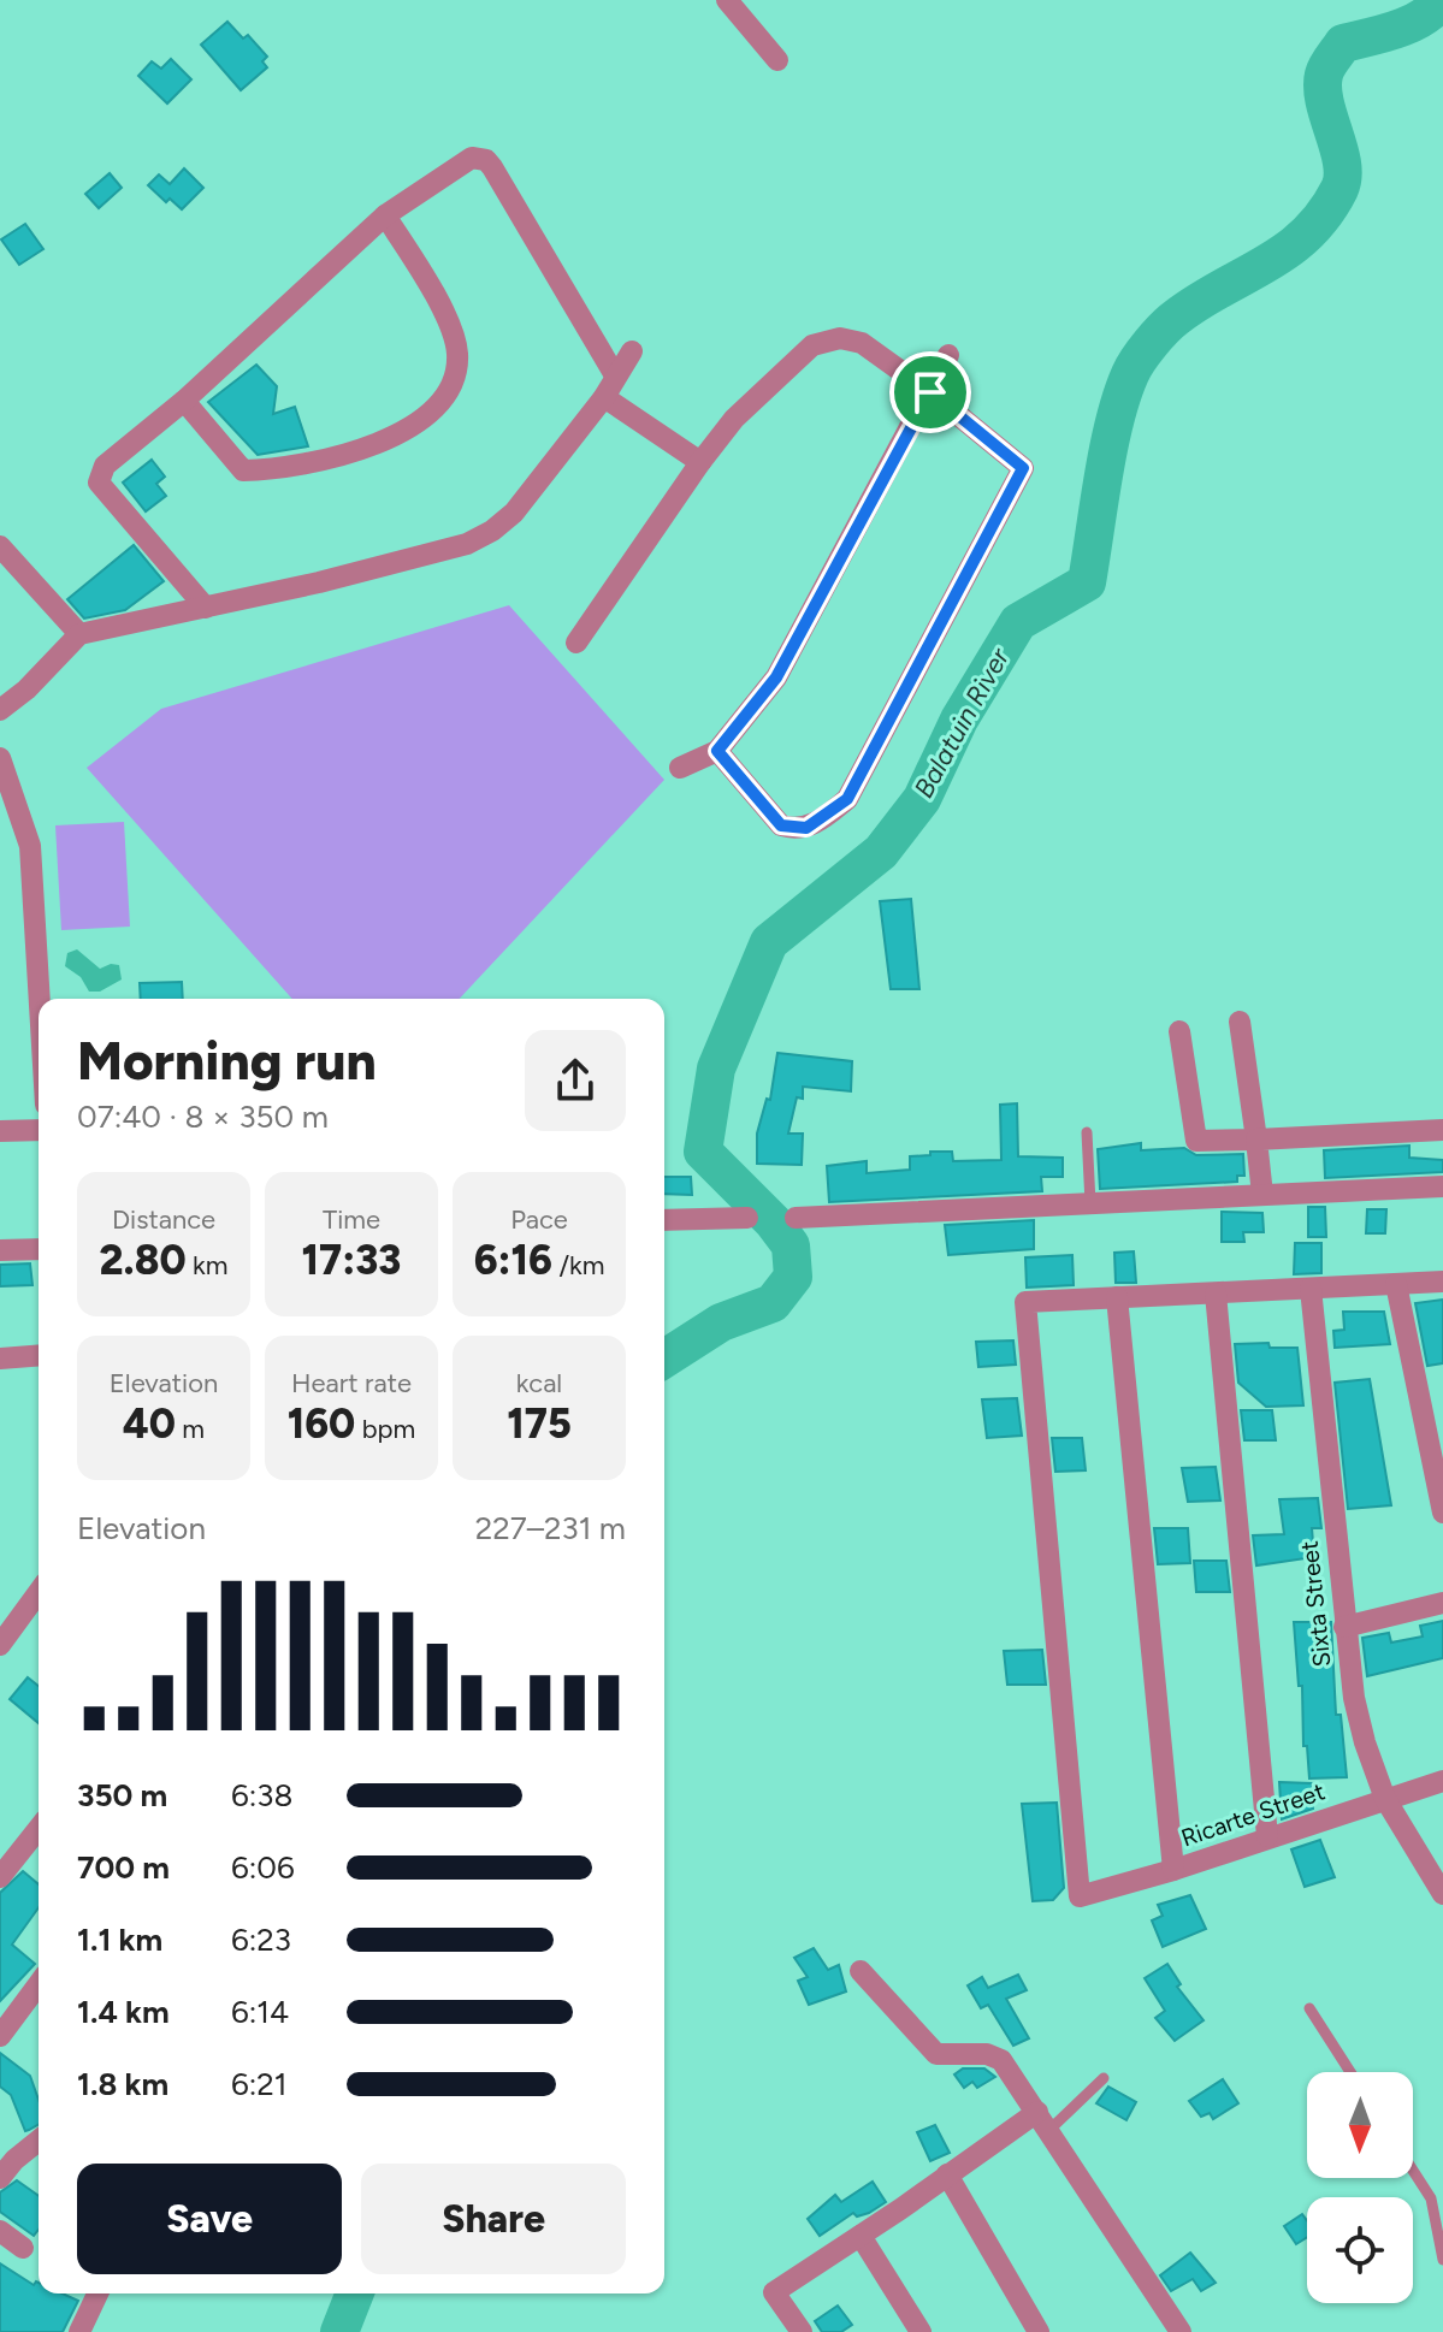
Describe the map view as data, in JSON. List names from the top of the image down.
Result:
{
  "streets": {
    "street": ["Sixta Street", "Ricarte Street"]
  },
  "crossings": [
    ["Sixta Street", "Ricarte Street"]
  ],
  "water": ["Balatuin River"],
  "north": "bottom",
  "page": {
    "heading": ["Morning run", "07:40 · 8 × 350 m"],
    "stats": [
      ["Distance", "2.80 km"],
      ["Time", "17:33"],
      ["Pace", "6:16 /km"],
      ["Elevation", "40 m"],
      ["Heart rate", "160 bpm"],
      ["kcal", "175"]
    ],
    "chart": ["Elevation", "227–231 m"],
    "list": [
      {
        "name": "350 m",
        "note": "6:38"
      },
      {
        "name": "700 m",
        "note": "6:06"
      },
      {
        "name": "1.1 km",
        "note": "6:23"
      },
      {
        "name": "1.4 km",
        "note": "6:14"
      },
      {
        "name": "1.8 km",
        "note": "6:21"
      }
    ],
    "buttons": ["Save", "Share"]
  }
}
